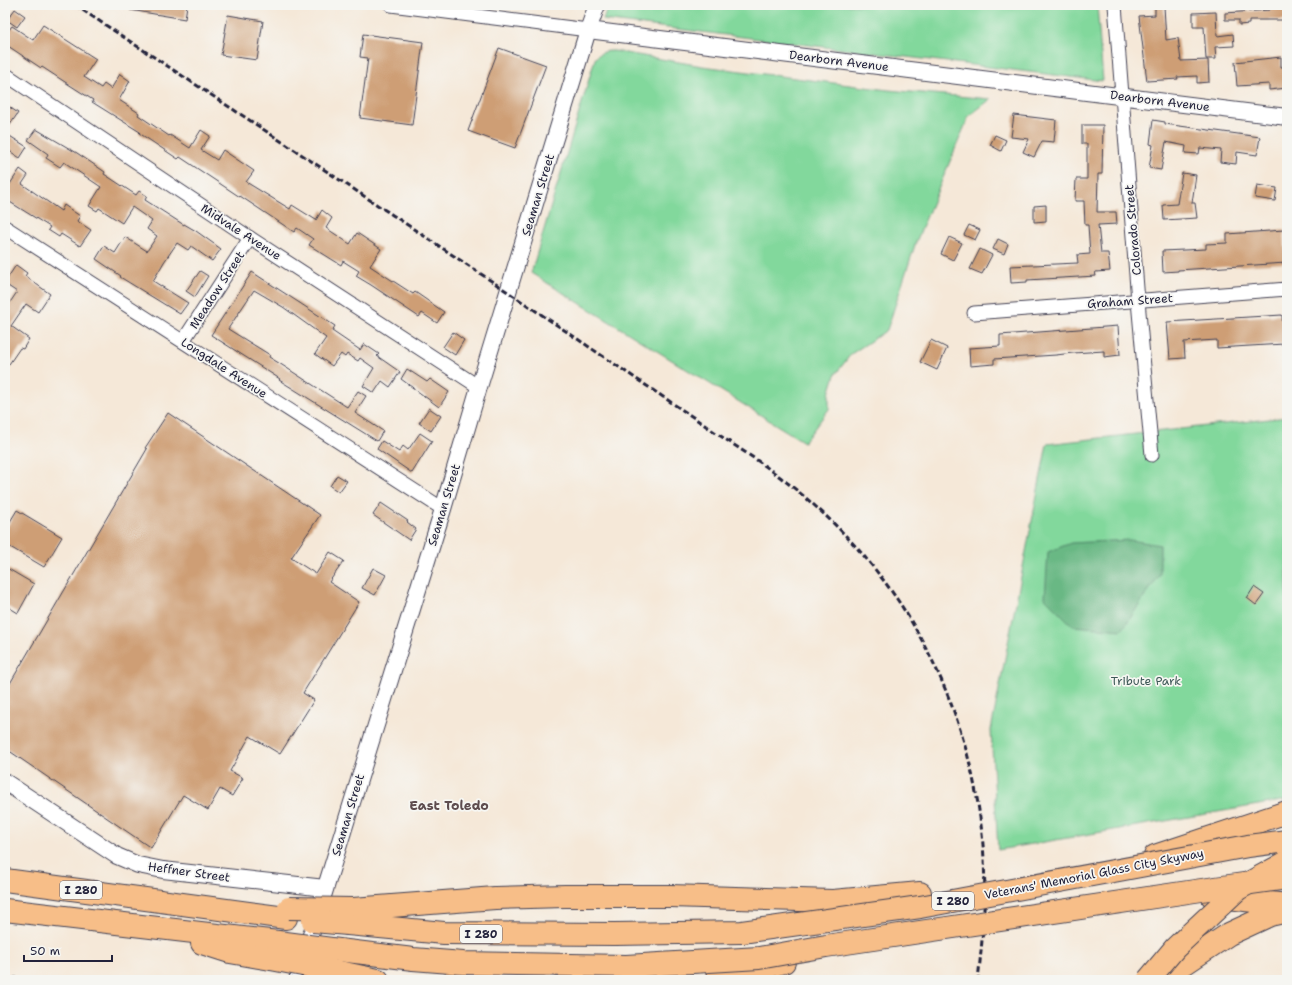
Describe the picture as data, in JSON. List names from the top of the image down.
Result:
{
  "streets": {
    "highway": ["Veterans' Memorial Glass City Skyway", "I 280"],
    "street": [
      "Dearborn Avenue",
      "Seaman Street",
      "Colorado Street",
      "Midvale Avenue",
      "Meadow Street",
      "Graham Street",
      "Longdale Avenue",
      "Heffner Street"
    ]
  },
  "crossings": [
    ["Dearborn Avenue", "Seaman Street"],
    ["Dearborn Avenue", "Colorado Street"],
    ["Seaman Street", "Midvale Avenue"],
    ["Seaman Street", "Longdale Avenue"],
    ["Seaman Street", "Heffner Street"],
    ["Colorado Street", "Graham Street"],
    ["Midvale Avenue", "Meadow Street"],
    ["Meadow Street", "Longdale Avenue"],
    ["Veterans' Memorial Glass City Skyway", "I 280"]
  ],
  "districts": ["East Toledo"],
  "parks": ["Tribute Park"],
  "scale_bar": "50 m"
}
